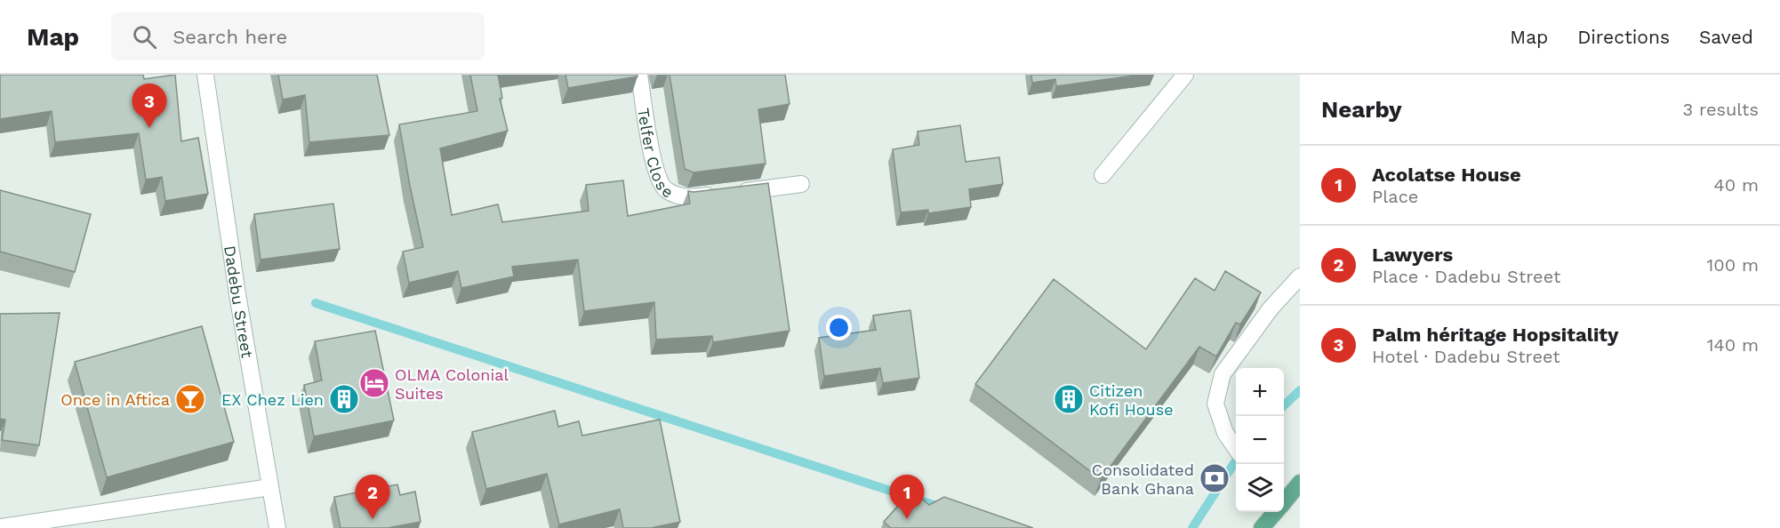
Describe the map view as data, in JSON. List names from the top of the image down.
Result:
{
  "streets": {
    "street": ["Telfer Close", "Dadebu Street"]
  },
  "places": {
    "hotel": ["OLMA Colonial Suites"],
    "bar": ["Once in Aftica"],
    "building": ["EX Chez Lien", "Citizen Kofi House"],
    "bank": ["Consolidated Bank Ghana"]
  },
  "page": {
    "header": "Map",
    "search": "Search here",
    "nav": ["Map", "Directions", "Saved"],
    "heading": ["Nearby", "3 results"],
    "pins": ["3", "1", "2"],
    "list": [
      {
        "mark": "1",
        "name": "Acolatse House",
        "note": "Place",
        "value": "40 m"
      },
      {
        "mark": "2",
        "name": "Lawyers",
        "note": "Place · Dadebu Street",
        "value": "100 m"
      },
      {
        "mark": "3",
        "name": "Palm héritage Hopsitality",
        "note": "Hotel · Dadebu Street",
        "value": "140 m"
      }
    ],
    "map_buttons": ["+", "−"]
  }
}
